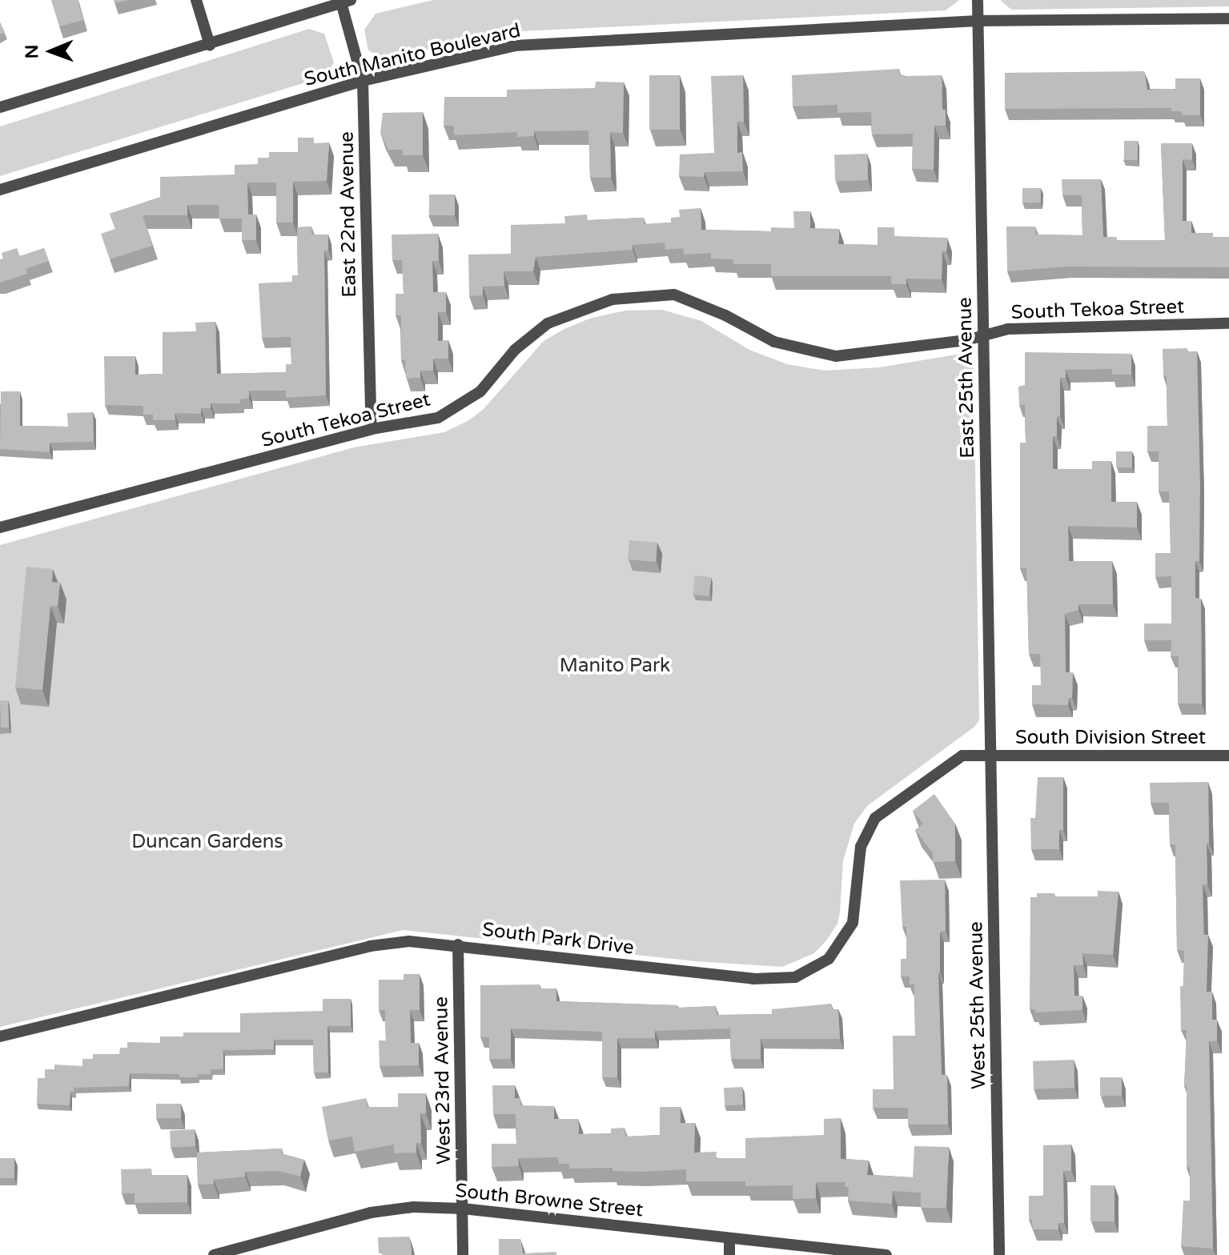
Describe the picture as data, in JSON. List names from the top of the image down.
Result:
{
  "streets": {
    "street": [
      "South Manito Boulevard",
      "East 22nd Avenue",
      "South Tekoa Street",
      "East 25th Avenue",
      "South Division Street",
      "South Park Drive",
      "West 25th Avenue",
      "West 23rd Avenue",
      "South Browne Street"
    ]
  },
  "crossings": [
    ["South Manito Boulevard", "East 22nd Avenue"],
    ["South Manito Boulevard", "East 25th Avenue"],
    ["East 22nd Avenue", "South Tekoa Street"],
    ["South Tekoa Street", "East 25th Avenue"],
    ["East 25th Avenue", "South Division Street"],
    ["East 25th Avenue", "South Park Drive"],
    ["East 25th Avenue", "West 25th Avenue"],
    ["South Division Street", "South Park Drive"],
    ["South Division Street", "West 25th Avenue"],
    ["South Park Drive", "West 25th Avenue"],
    ["South Park Drive", "West 23rd Avenue"],
    ["West 23rd Avenue", "South Browne Street"]
  ],
  "parks": ["Manito Park", "Duncan Gardens"],
  "north": "left"
}
